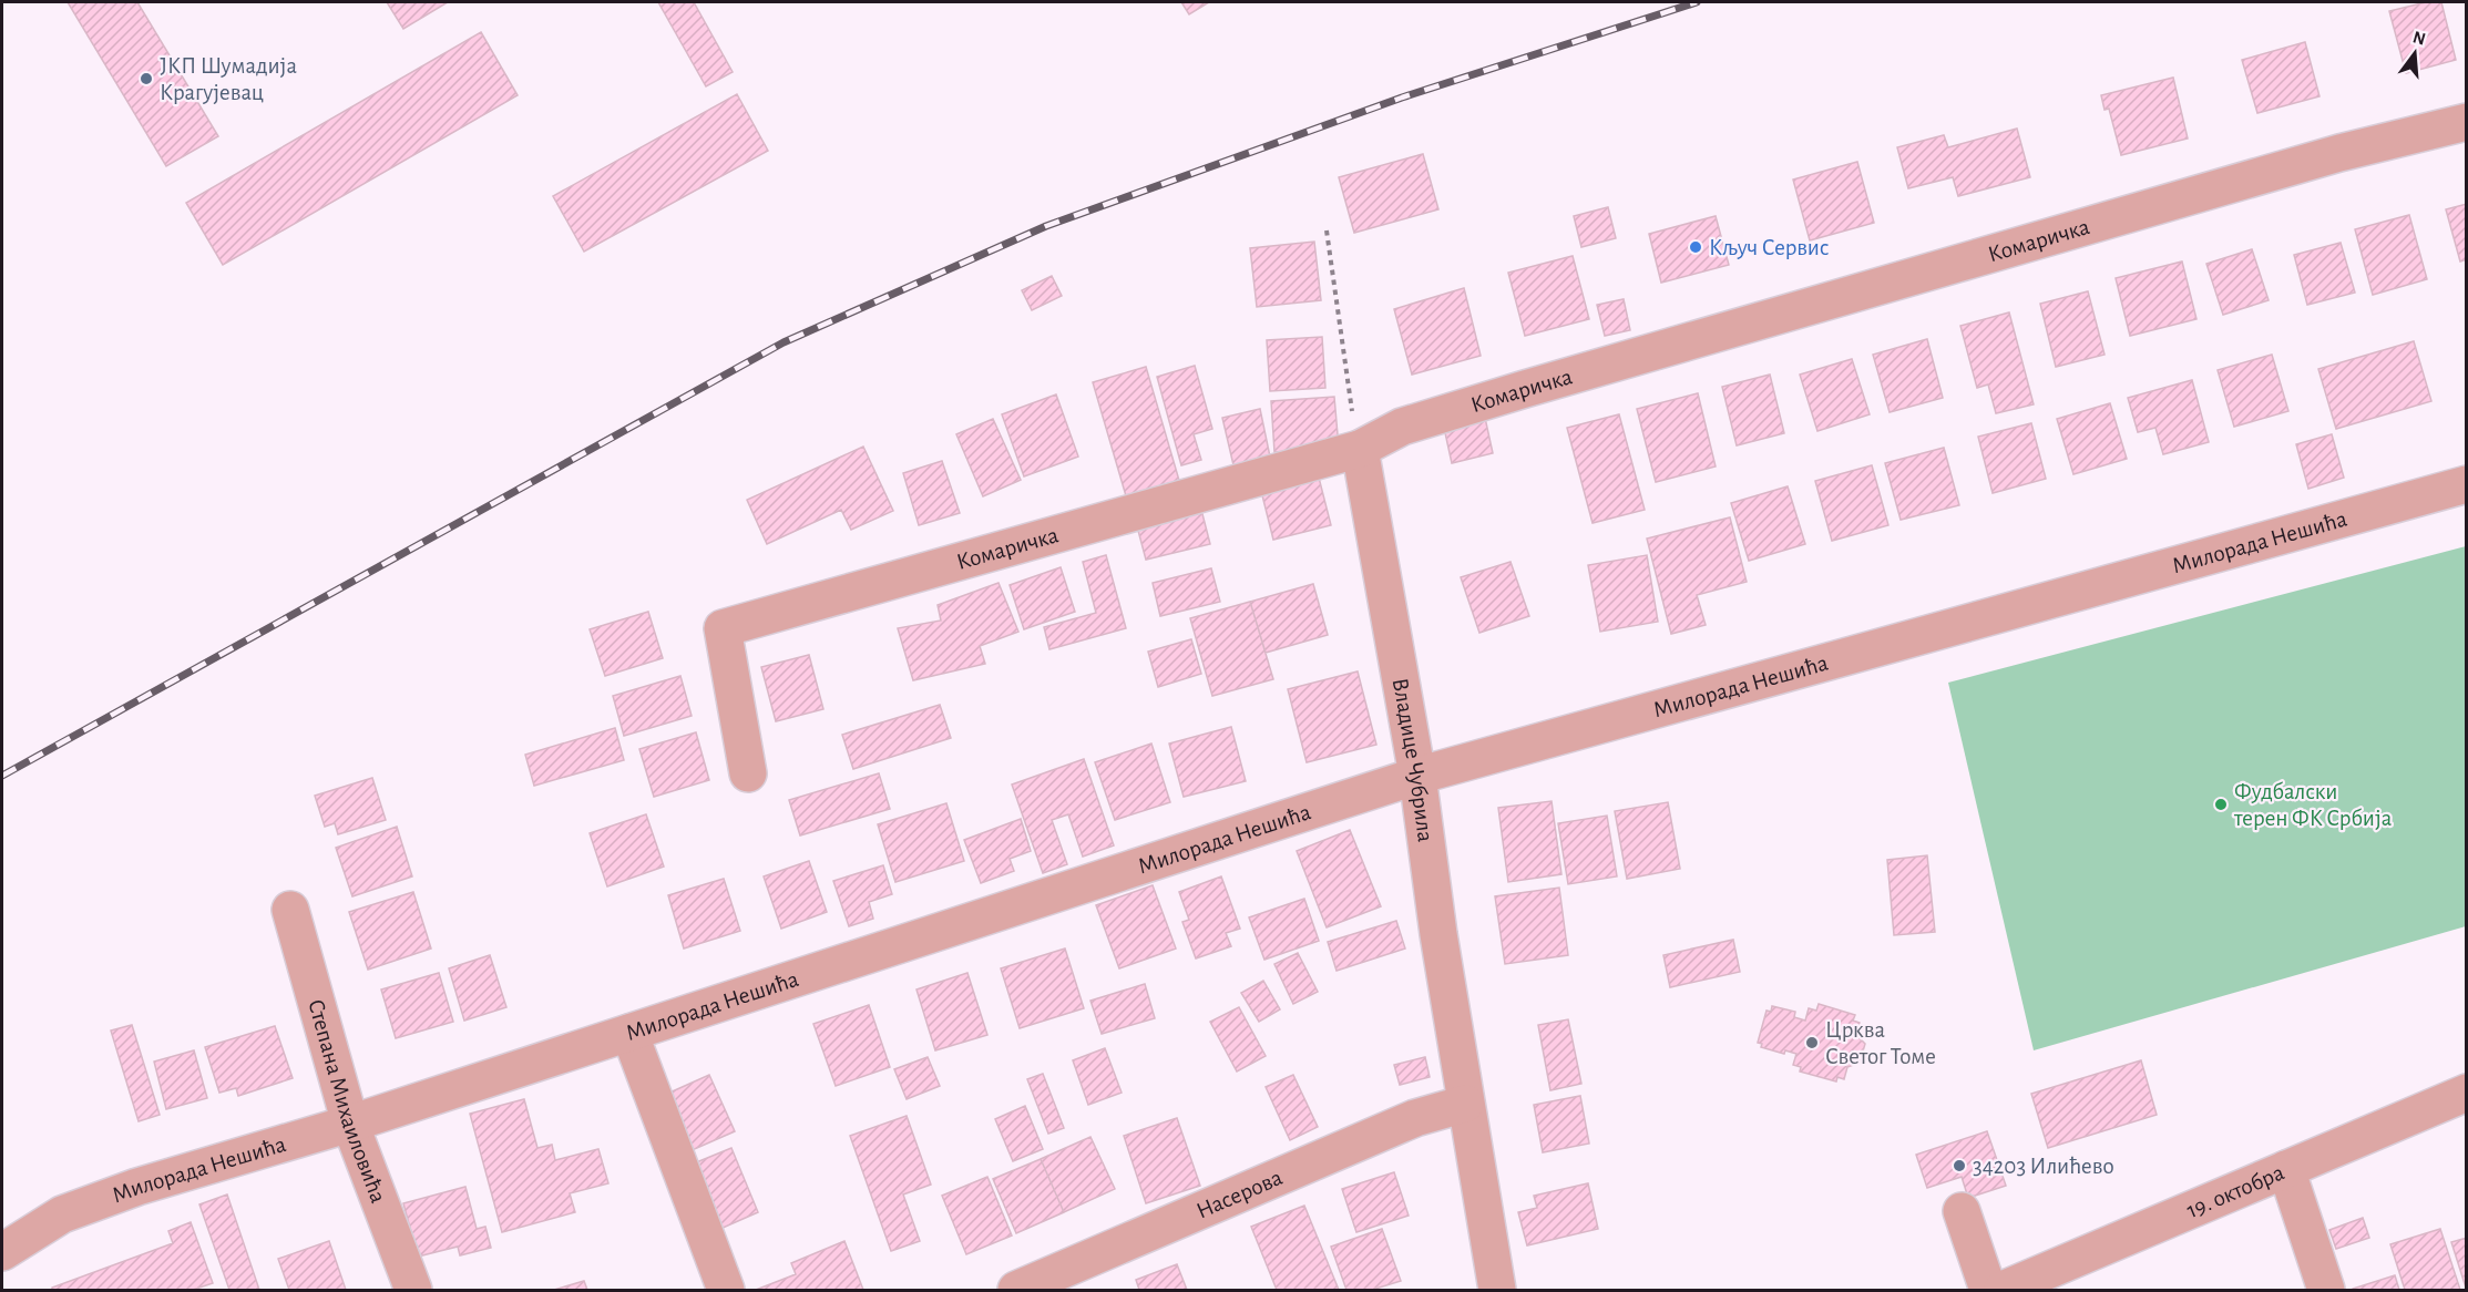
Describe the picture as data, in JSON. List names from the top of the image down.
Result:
{
  "streets": {
    "street": [
      "Комаричка",
      "Милорада Нешића",
      "Владице Чубрила",
      "Степана Михаиловића",
      "19. октобра",
      "Насерова"
    ]
  },
  "crossings": [
    ["Комаричка", "Владице Чубрила"],
    ["Милорада Нешића", "Владице Чубрила"],
    ["Милорада Нешића", "Степана Михаиловића"],
    ["Владице Чубрила", "Насерова"]
  ],
  "places": [
    "ЈКП Шумадија Крагујевац",
    "Кључ Сервис",
    "Фудбалски терен ФК Србија",
    "Црква Светог Томе",
    "34203 Илићево"
  ],
  "north": "top"
}
